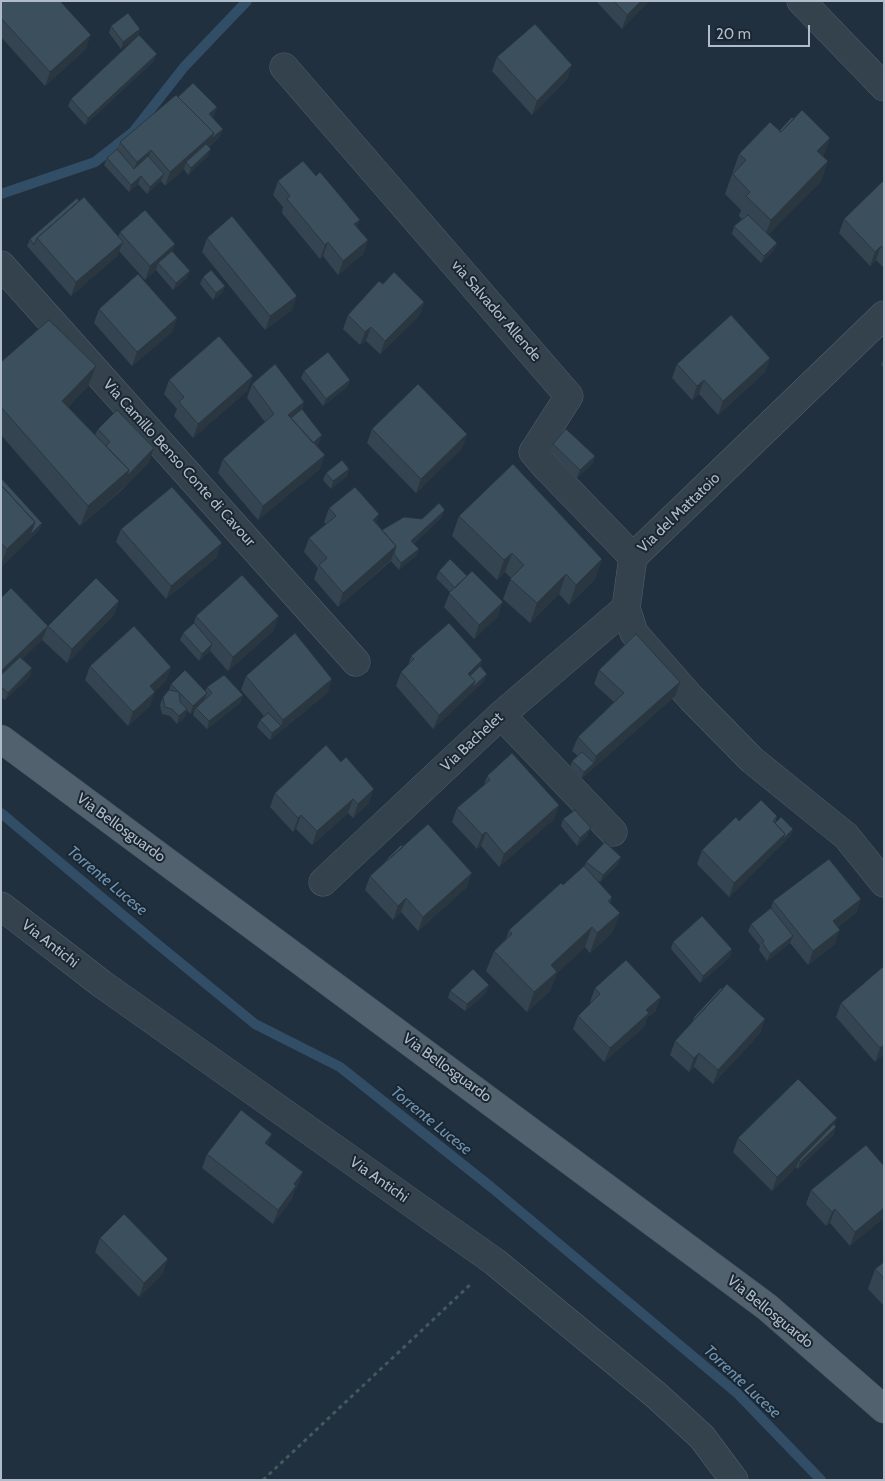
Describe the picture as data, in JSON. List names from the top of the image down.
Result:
{
  "streets": {
    "main road": ["Via Bellosguardo"],
    "street": [
      "via Salvador Allende",
      "Via Camillo Benso Conte di Cavour",
      "Via del Mattatoio",
      "Via Bachelet",
      "Via Antichi"
    ]
  },
  "crossings": [
    ["via Salvador Allende", "Via del Mattatoio"],
    ["Via del Mattatoio", "Via Bachelet"]
  ],
  "water": ["Torrente Lucese"],
  "scale_bar": "20 m"
}
